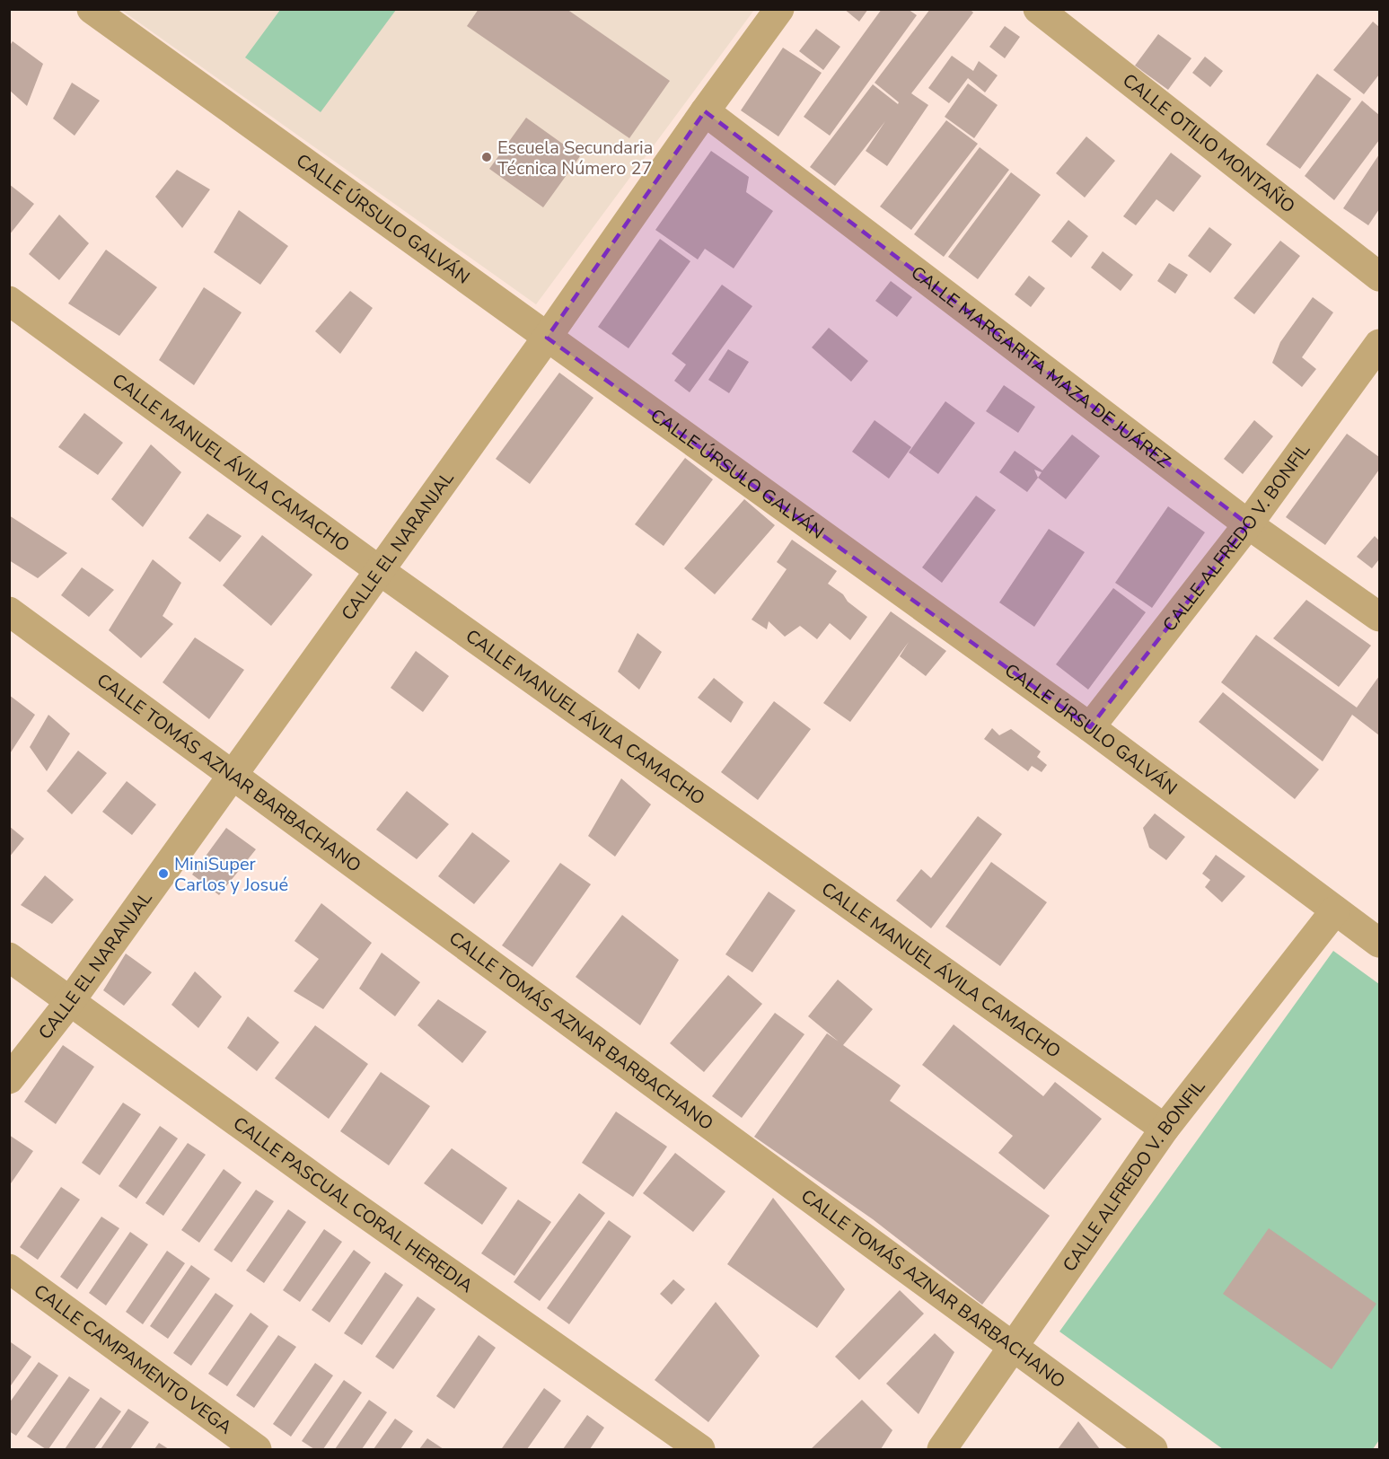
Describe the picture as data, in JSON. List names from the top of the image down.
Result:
{
  "streets": {
    "street": [
      "CALLE OTILIO MONTAÑO",
      "CALLE ÚRSULO GALVÁN",
      "CALLE MARGARITA MAZA DE JUÁREZ",
      "CALLE MANUEL ÁVILA CAMACHO",
      "CALLE ALFREDO V. BONFIL",
      "CALLE EL NARANJAL",
      "CALLE TOMÁS AZNAR BARBACHANO",
      "CALLE PASCUAL CORAL HEREDIA",
      "CALLE CAMPAMENTO VEGA"
    ]
  },
  "crossings": [
    ["CALLE ÚRSULO GALVÁN", "CALLE ALFREDO V. BONFIL"],
    ["CALLE ÚRSULO GALVÁN", "CALLE EL NARANJAL"],
    ["CALLE MARGARITA MAZA DE JUÁREZ", "CALLE ALFREDO V. BONFIL"],
    ["CALLE MARGARITA MAZA DE JUÁREZ", "CALLE EL NARANJAL"],
    ["CALLE MANUEL ÁVILA CAMACHO", "CALLE ALFREDO V. BONFIL"],
    ["CALLE MANUEL ÁVILA CAMACHO", "CALLE EL NARANJAL"],
    ["CALLE ALFREDO V. BONFIL", "CALLE TOMÁS AZNAR BARBACHANO"],
    ["CALLE EL NARANJAL", "CALLE TOMÁS AZNAR BARBACHANO"],
    ["CALLE EL NARANJAL", "CALLE PASCUAL CORAL HEREDIA"]
  ],
  "places": ["Escuela Secundaria Técnica Número 27", "MiniSuper Carlos y Josué"]
}
